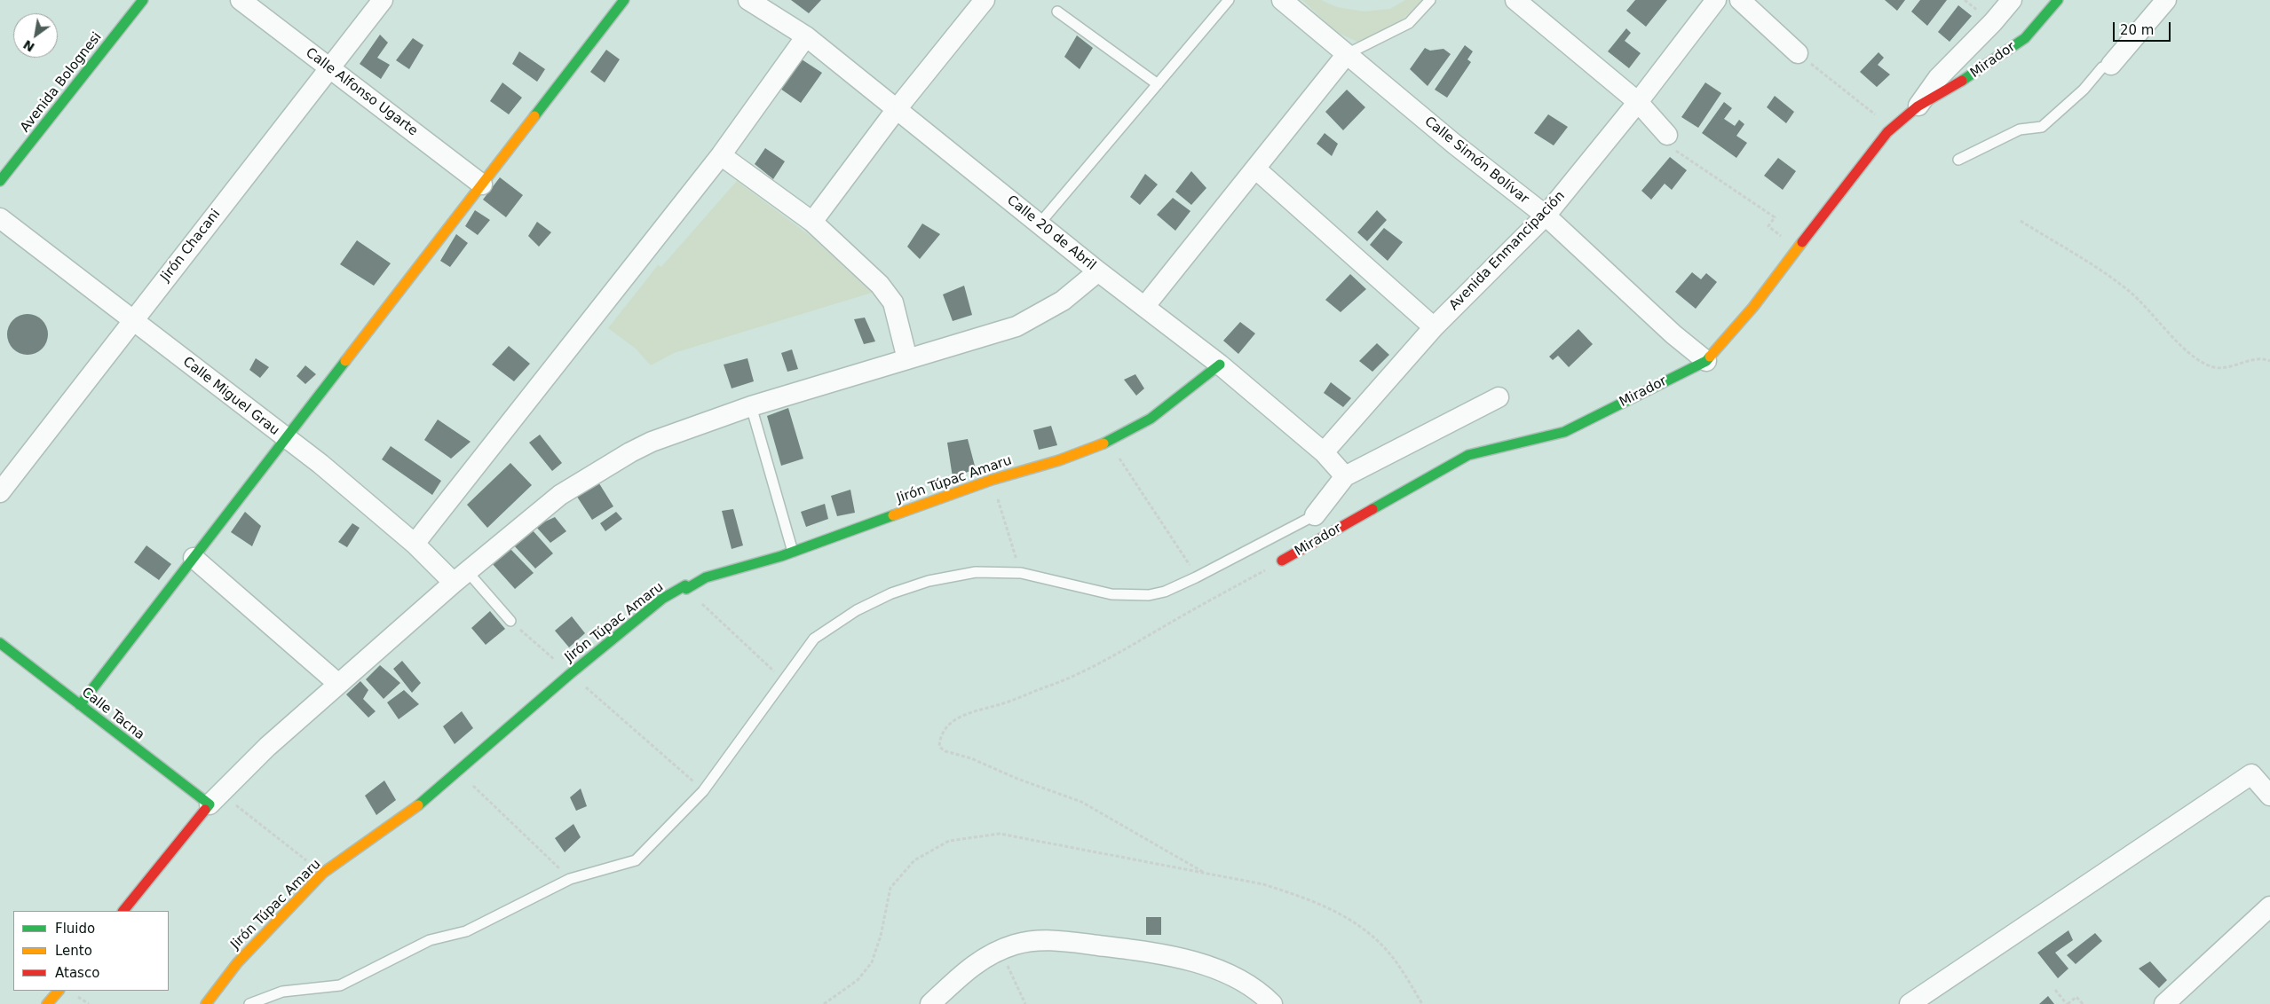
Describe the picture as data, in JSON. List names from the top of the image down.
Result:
{
  "streets": {
    "street": [
      "Mirador",
      "Avenida Bolognesi",
      "Calle Alfonso Ugarte",
      "Calle Simón Bolívar",
      "Calle 20 de Abril",
      "Jirón Chacani",
      "Avenida Enmancipación",
      "Calle Miguel Grau",
      "Jirón Túpac Amaru",
      "Calle Tacna"
    ]
  },
  "crossings": [
    ["Mirador", "Calle Simón Bolívar"],
    ["Calle Alfonso Ugarte", "Jirón Chacani"],
    ["Calle Simón Bolívar", "Avenida Enmancipación"],
    ["Calle 20 de Abril", "Avenida Enmancipación"],
    ["Calle 20 de Abril", "Jirón Túpac Amaru"],
    ["Jirón Chacani", "Calle Miguel Grau"]
  ],
  "legend": ["Fluido", "Lento", "Atasco"],
  "scale_bar": "20 m",
  "north": "bottom left"
}
